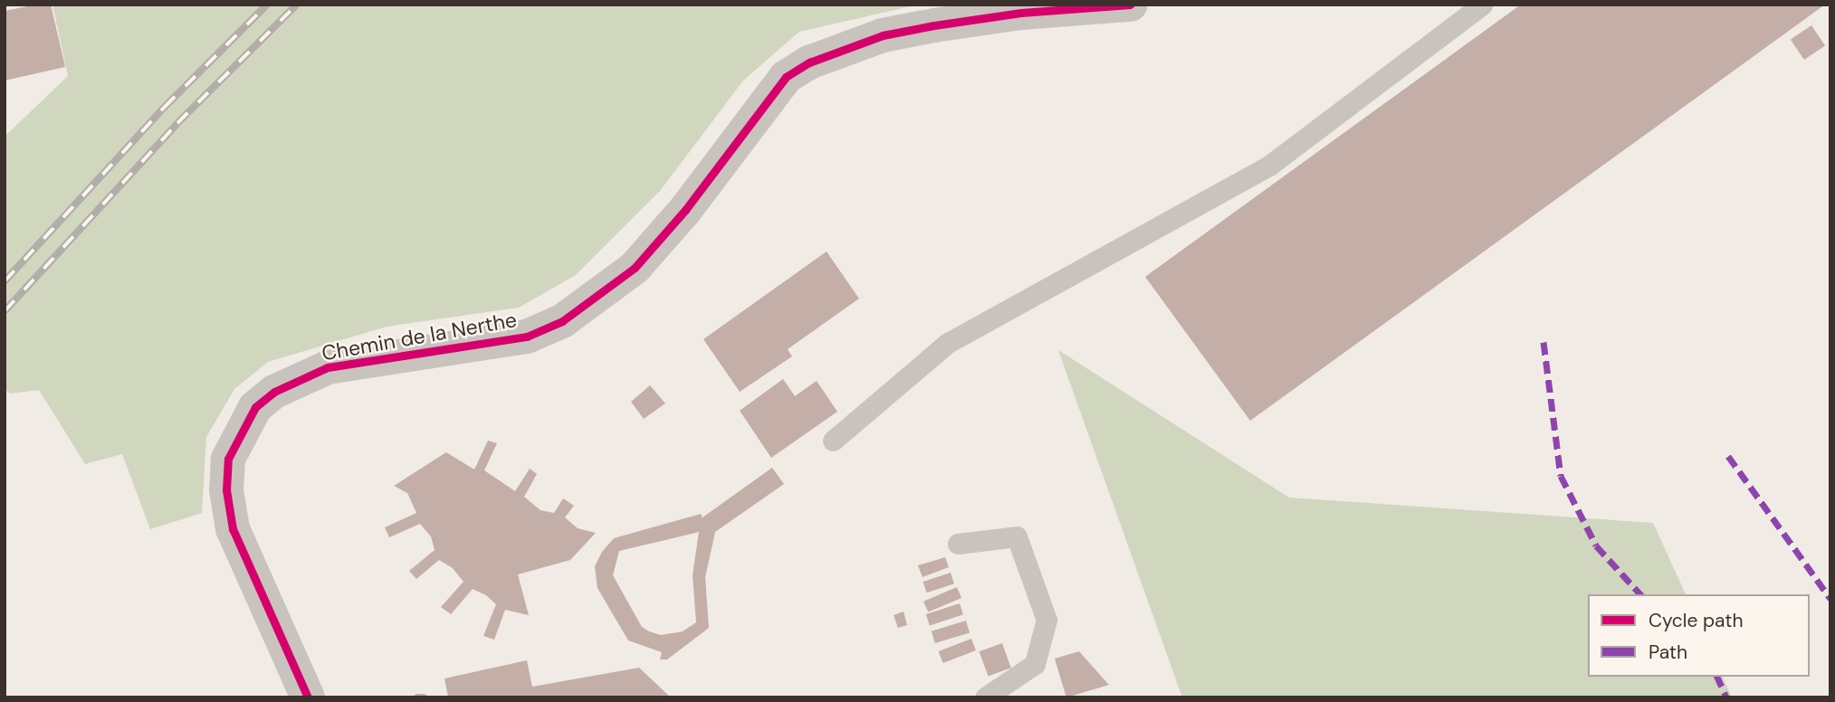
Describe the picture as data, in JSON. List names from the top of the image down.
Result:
{
  "streets": {
    "street": ["Chemin de la Nerthe"]
  },
  "legend": ["Cycle path", "Path"]
}
